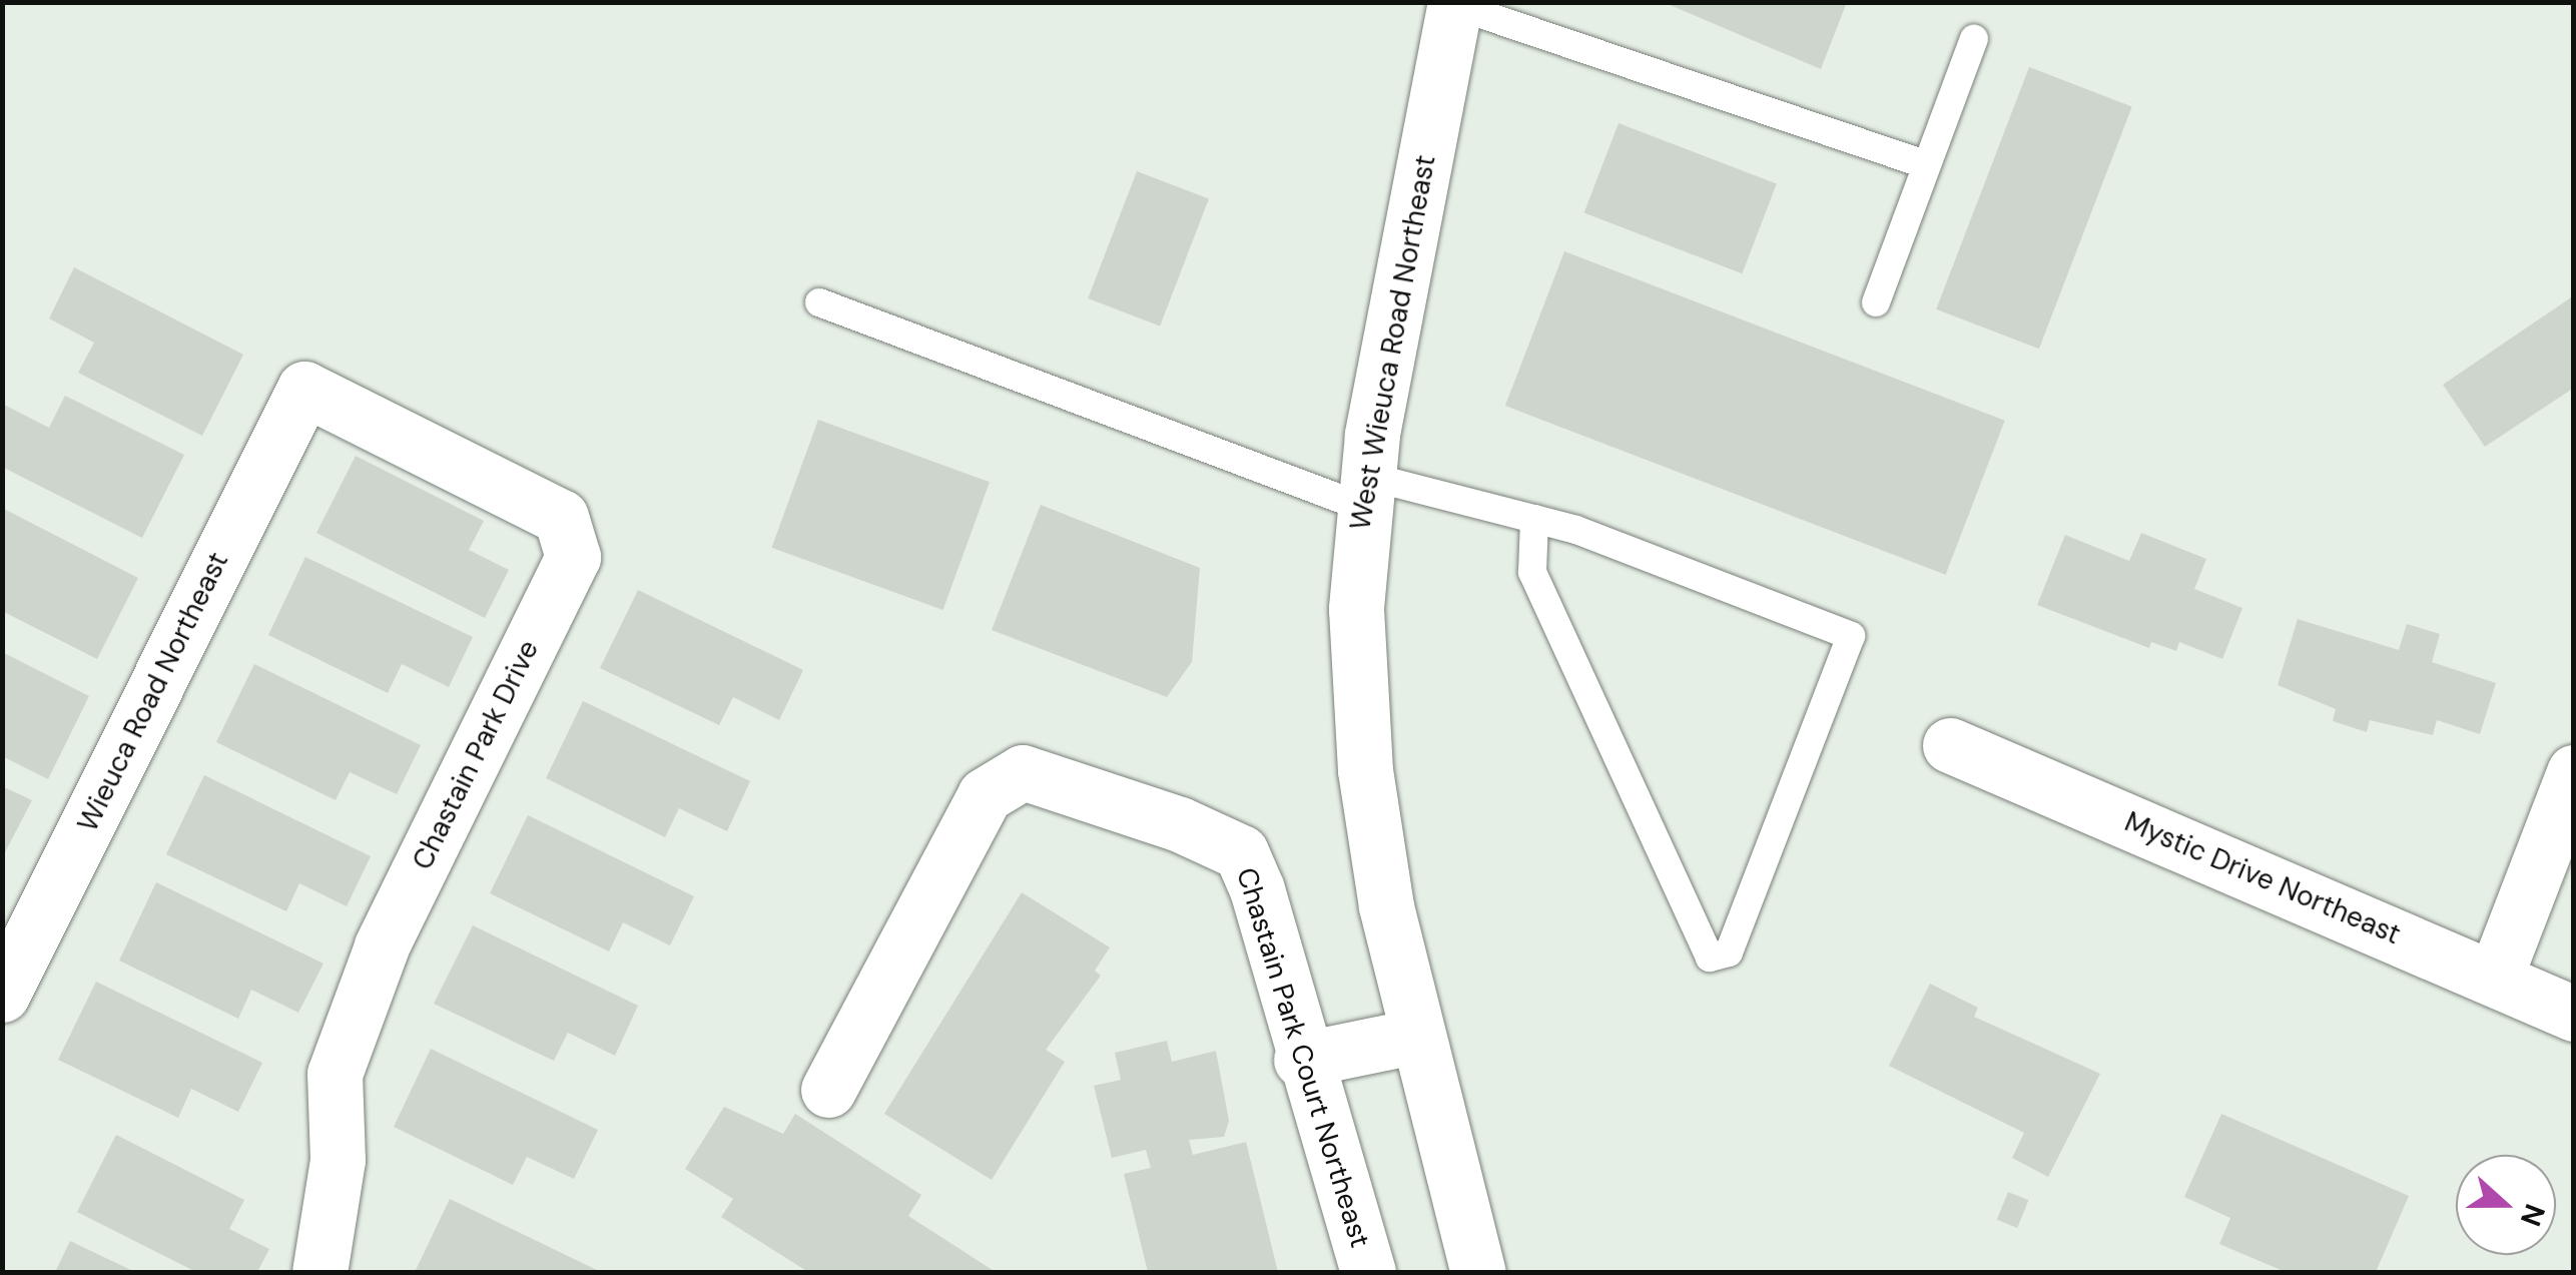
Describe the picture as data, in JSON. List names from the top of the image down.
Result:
{
  "streets": {
    "street": [
      "West Wieuca Road Northeast",
      "Wieuca Road Northeast",
      "Chastain Park Drive",
      "Mystic Drive Northeast",
      "Chastain Park Court Northeast"
    ]
  },
  "crossings": [
    ["Wieuca Road Northeast", "Chastain Park Drive"]
  ],
  "north": "right"
}
